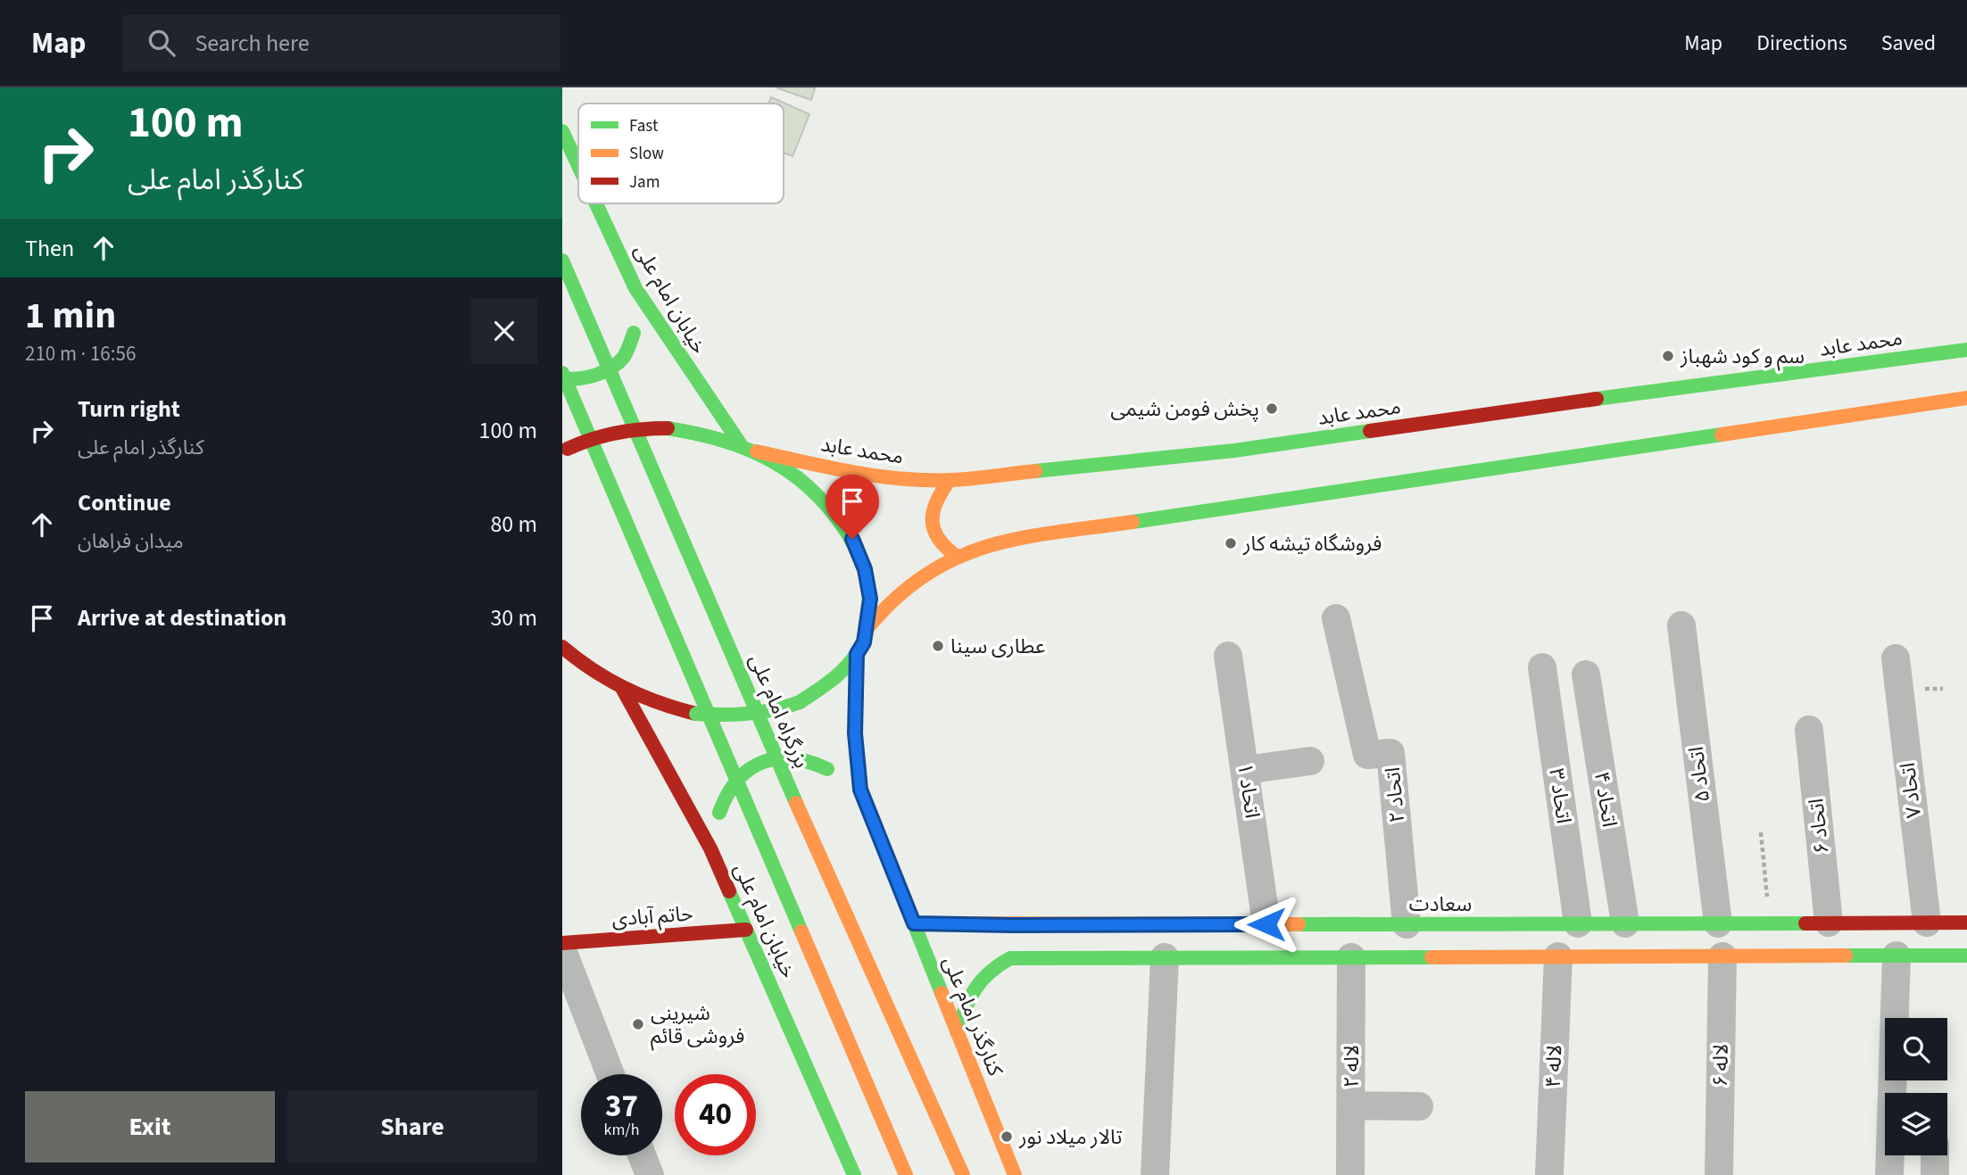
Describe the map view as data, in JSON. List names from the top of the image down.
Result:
{
  "streets": {
    "main road": [
      "خیابان امام علی",
      "محمد عابد",
      "بزرگراه امام علی",
      "سعادت",
      "حاتم آبادی",
      "کنارگذر امام علی"
    ],
    "street": [
      "اتحاد ۵",
      "اتحاد ۱",
      "اتحاد ۷",
      "اتحاد ۲",
      "اتحاد ۳",
      "اتحاد ۴",
      "اتحاد ۶",
      "لاله ۶",
      "لاله ۲",
      "لاله ۴"
    ]
  },
  "crossings": [
    ["خیابان امام علی", "حاتم آبادی"],
    ["اتحاد ۵", "سعادت"],
    ["اتحاد ۱", "سعادت"],
    ["اتحاد ۷", "سعادت"],
    ["اتحاد ۲", "سعادت"],
    ["اتحاد ۳", "سعادت"],
    ["اتحاد ۴", "سعادت"],
    ["اتحاد ۶", "سعادت"],
    ["سعادت", "کنارگذر امام علی"],
    ["سعادت", "لاله ۶"],
    ["سعادت", "لاله ۲"],
    ["سعادت", "لاله ۴"]
  ],
  "places": [
    "سم و کود شهباز",
    "پخش فومن شیمی",
    "فروشگاه تیشه کار",
    "عطاری سینا",
    "شیرینی فروشی قائم",
    "تالار میلاد نور"
  ],
  "legend": ["Fast", "Slow", "Jam"],
  "page": {
    "header": "Map",
    "search": "Search here",
    "nav": ["Map", "Directions", "Saved"],
    "turn": ["100 m", "کنارگذر امام علی"],
    "then": "Then",
    "heading": ["1 min", "210 m · 16:56"],
    "list": [
      {
        "name": "Turn right",
        "note": "کنارگذر امام علی",
        "value": "100 m"
      },
      {
        "name": "Continue",
        "note": "میدان فراهان",
        "value": "80 m"
      },
      {
        "name": "Arrive at destination",
        "value": "30 m"
      }
    ],
    "speed": "37 km/h",
    "limit": "40",
    "buttons": ["Exit", "Share"]
  }
}
